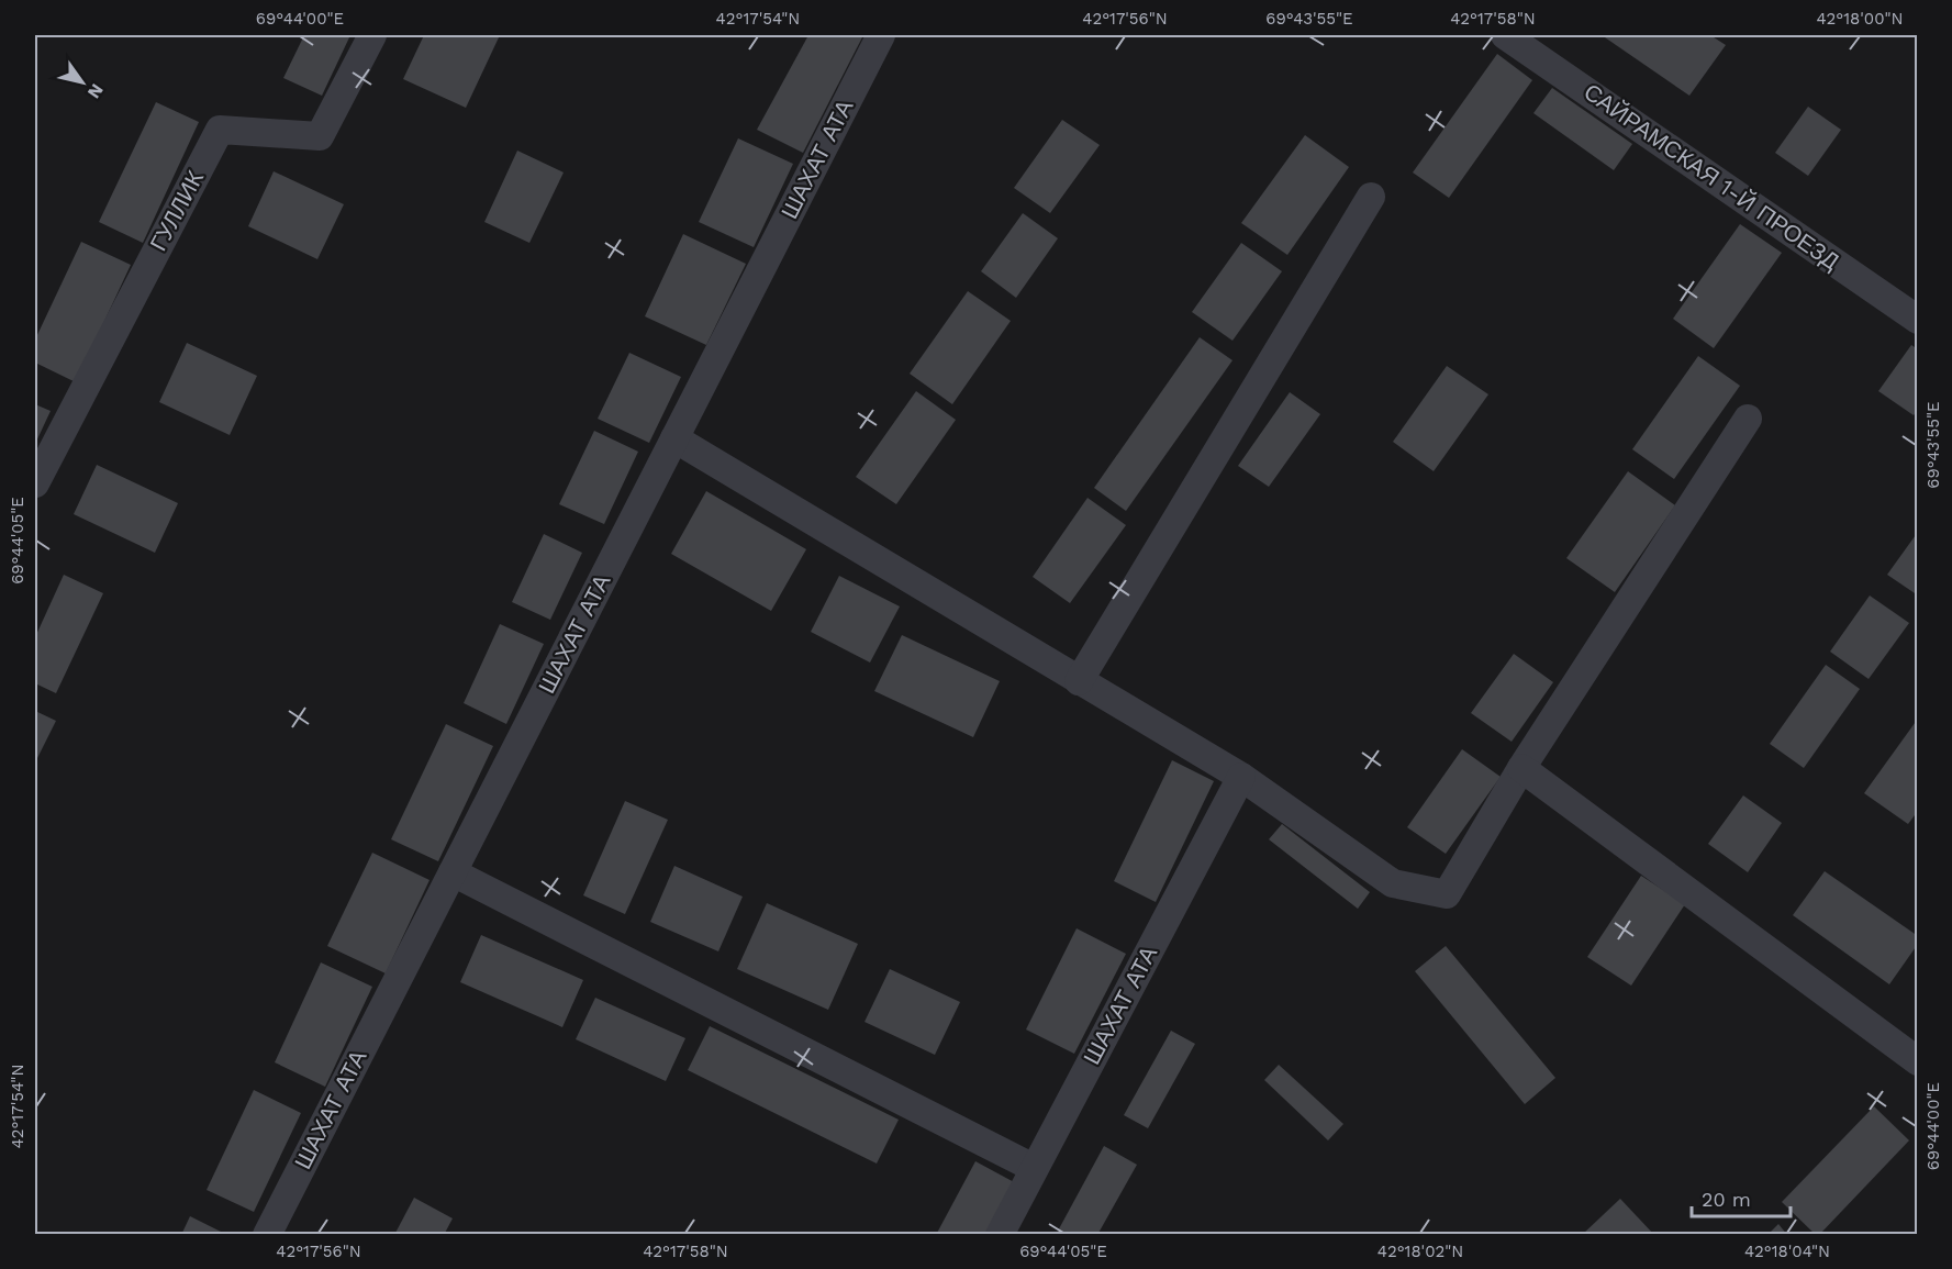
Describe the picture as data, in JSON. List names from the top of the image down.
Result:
{
  "streets": {
    "street": ["ШАХАТ АТА", "САЙРАМСКАЯ 1-Й ПРОЕЗД", "ГУЛЛИК"]
  },
  "scale_bar": "20 m",
  "north": "bottom right",
  "coordinates": [
    "69°44'00\"E",
    "42°17'54\"N",
    "42°17'56\"N",
    "69°43'55\"E",
    "42°17'58\"N",
    "42°18'00\"N",
    "69°44'05\"E",
    "42°18'02\"N",
    "42°18'04\"N"
  ]
}
